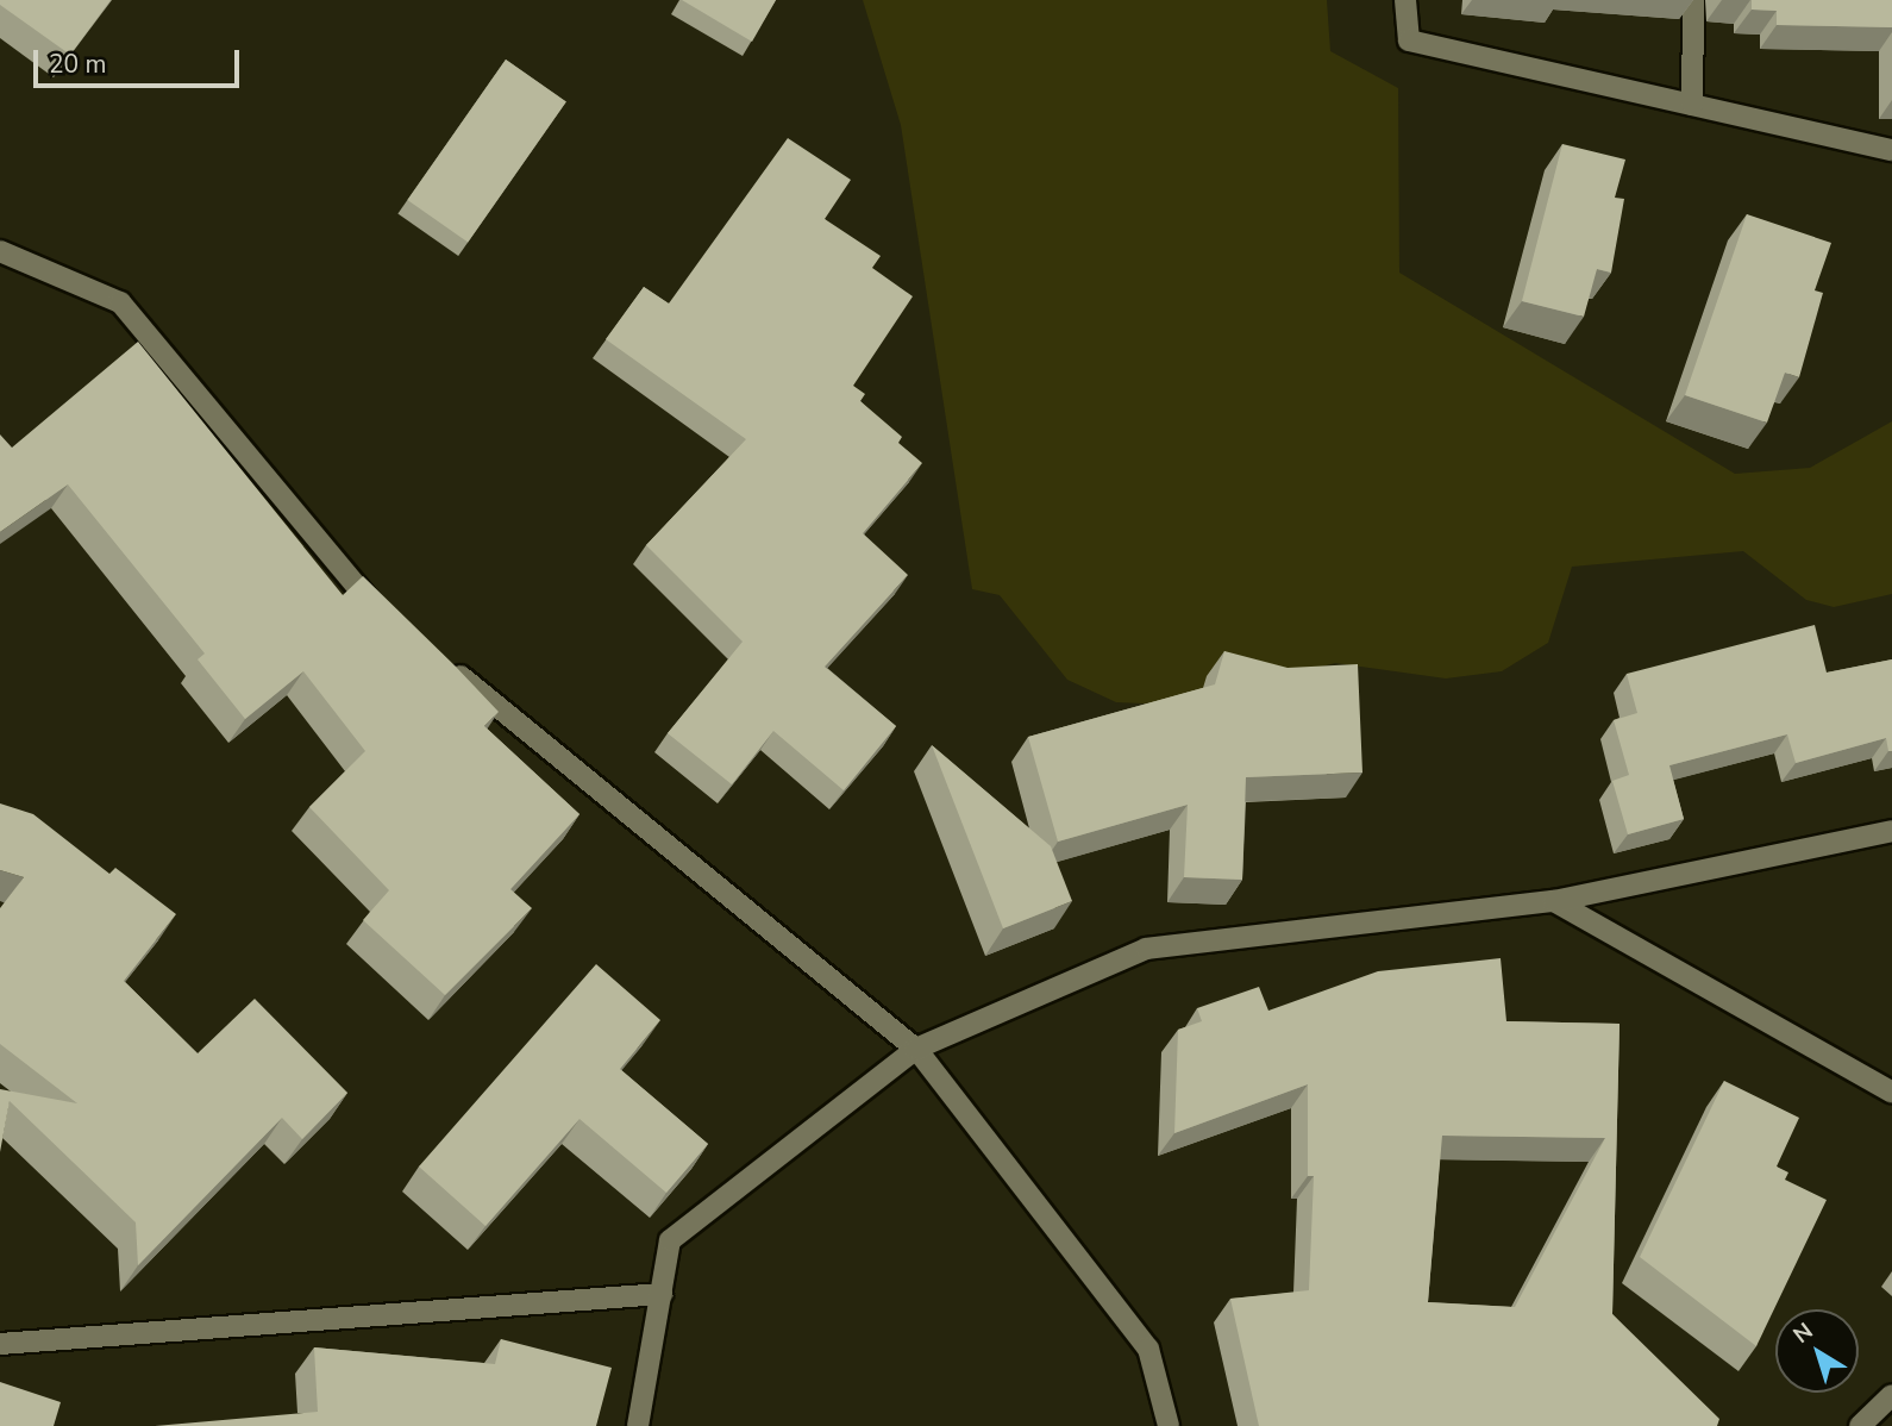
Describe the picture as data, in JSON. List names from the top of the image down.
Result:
{
  "scale_bar": "20 m",
  "north": "top left"
}
